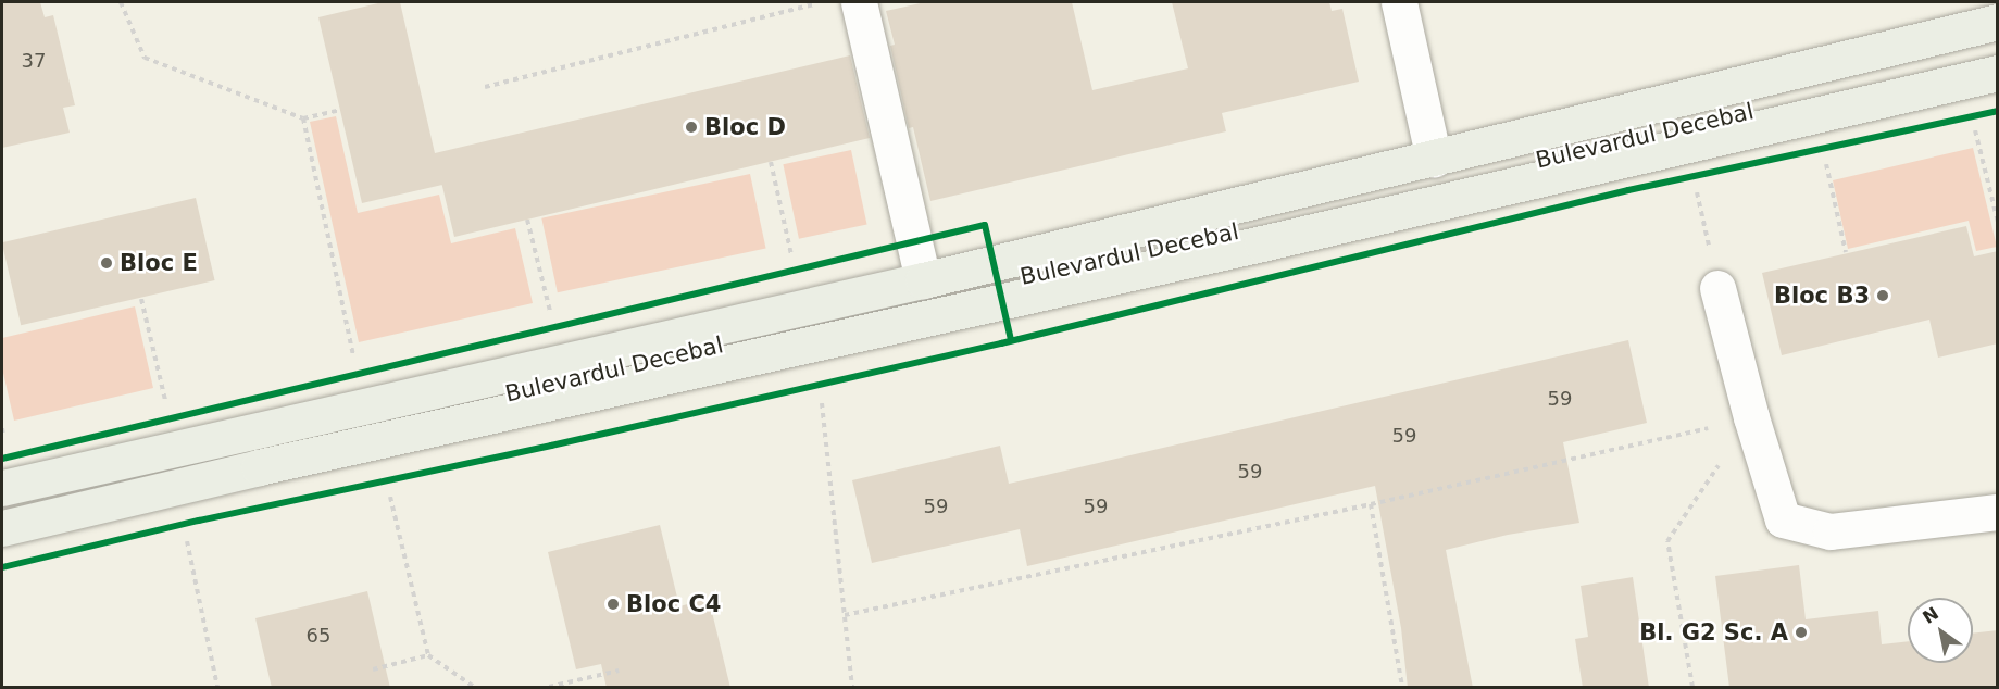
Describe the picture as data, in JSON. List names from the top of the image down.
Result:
{
  "streets": {
    "main road": ["Bulevardul Decebal"]
  },
  "places": [
    "Bloc D",
    "Bloc E",
    "Bloc B3",
    "Bloc C4",
    "Bl. G2 Sc. A"
  ],
  "house_numbers": [
    "37",
    "59",
    "59",
    "59",
    "59",
    "59",
    "65"
  ],
  "north": "top left"
}
